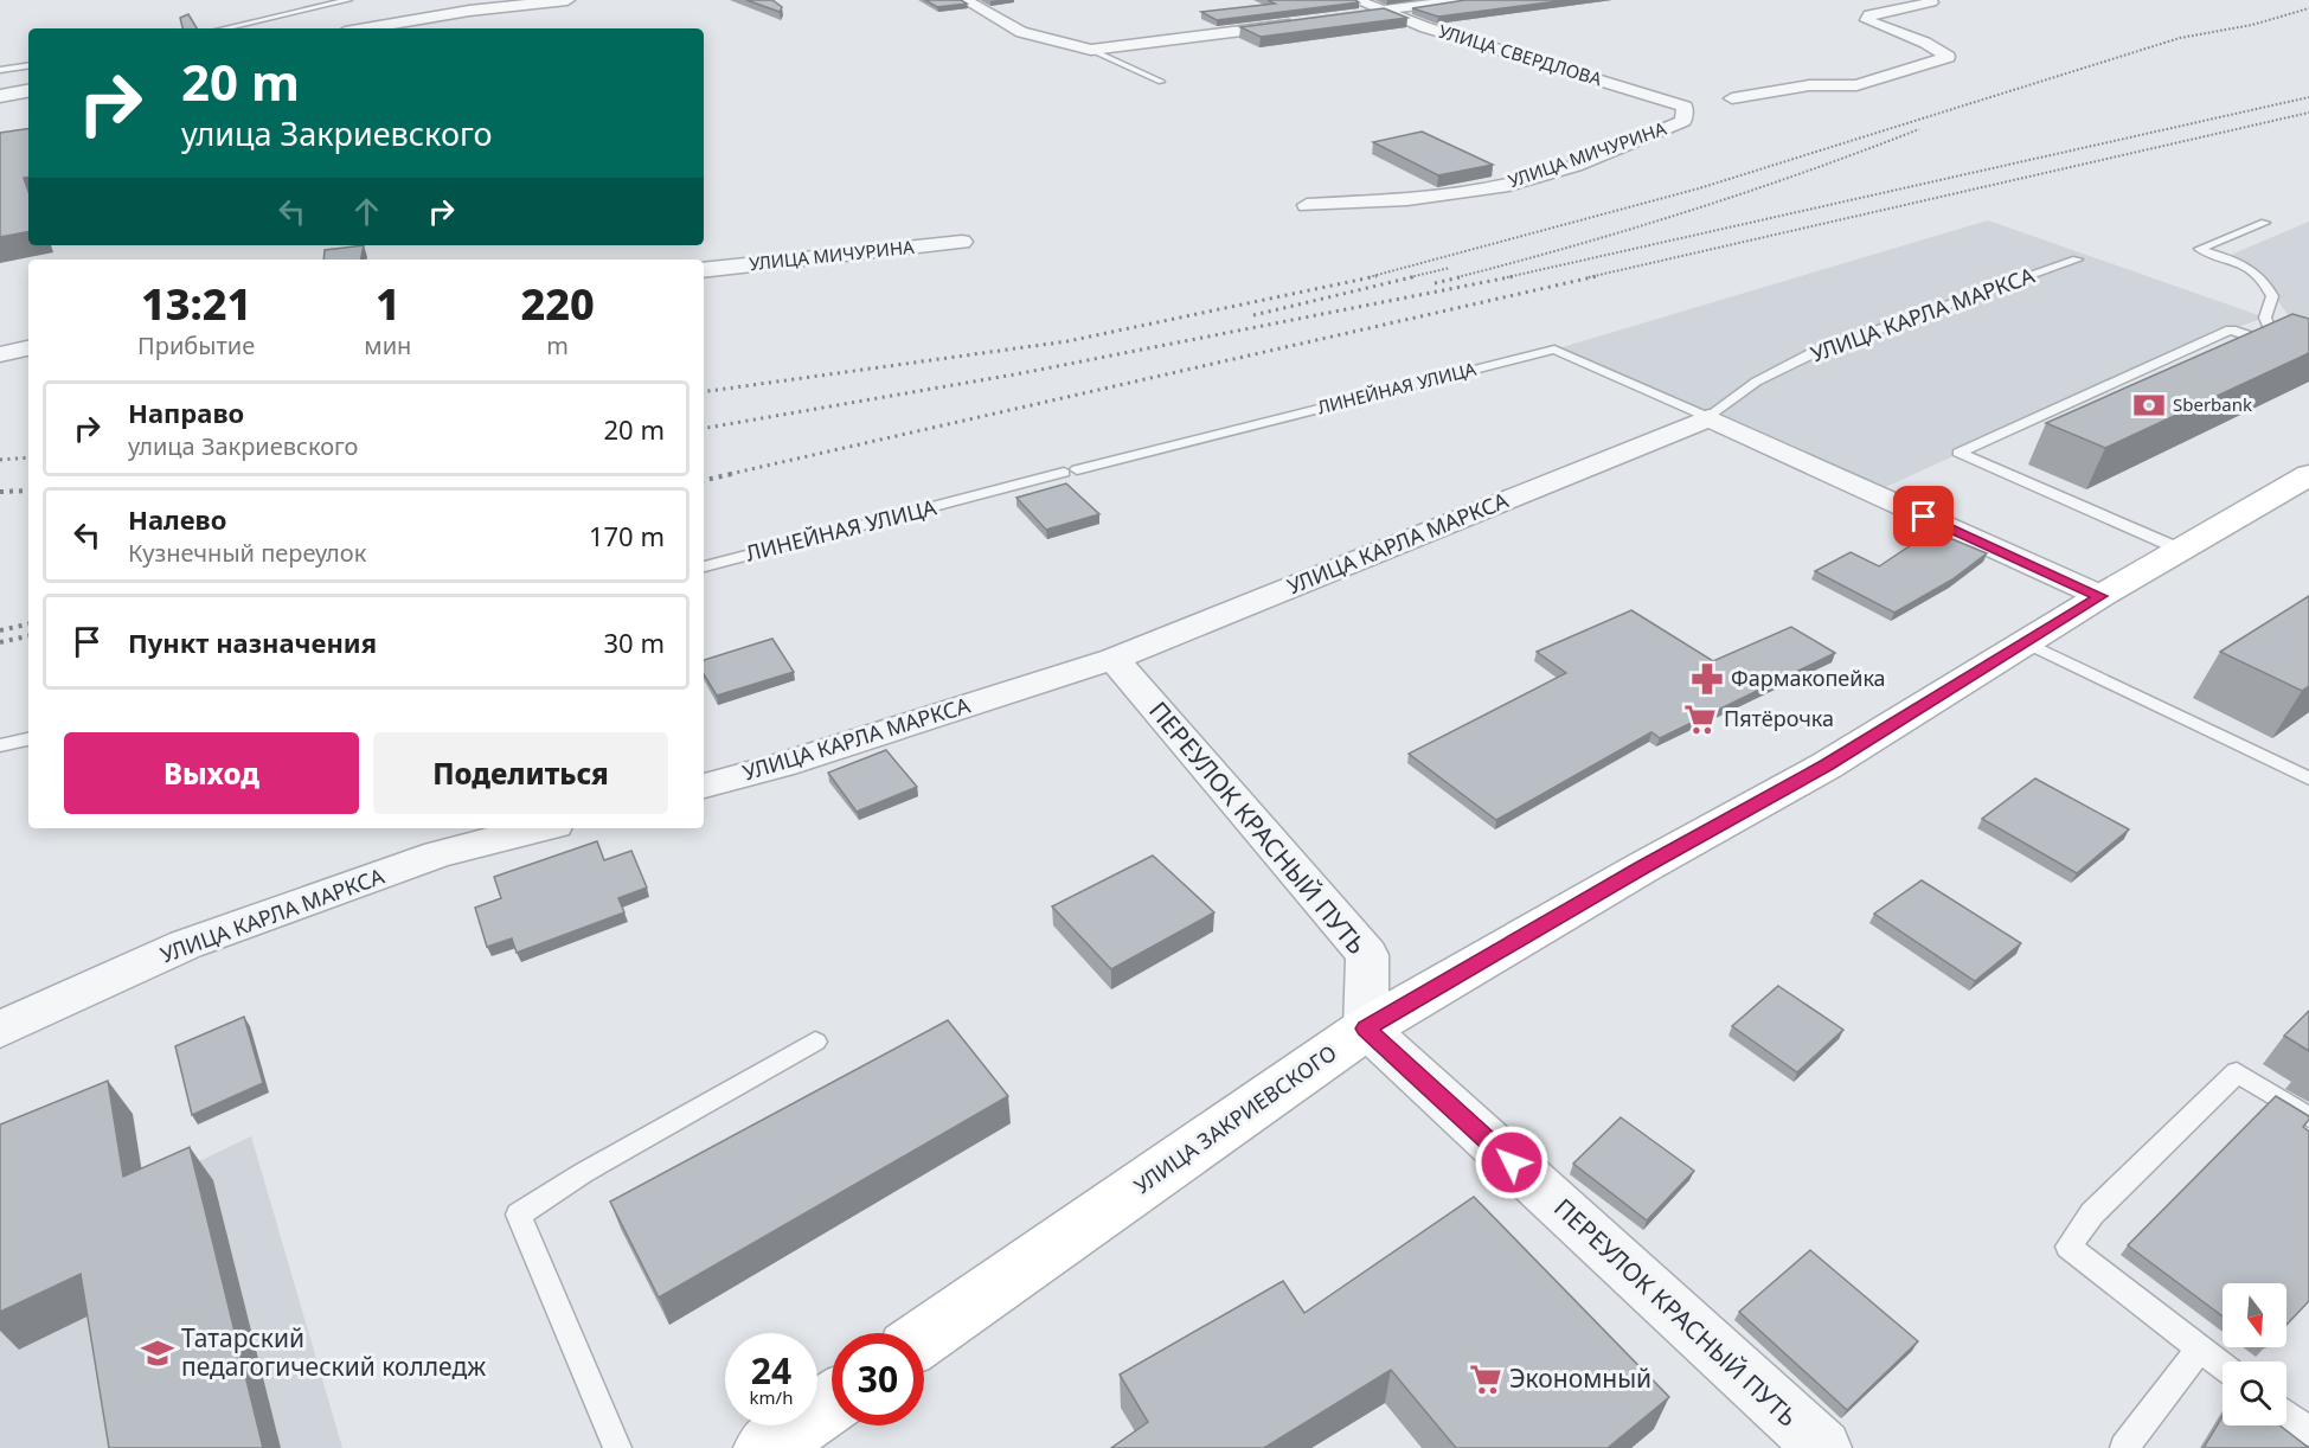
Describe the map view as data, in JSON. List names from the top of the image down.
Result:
{
  "streets": {
    "main road": ["УЛИЦА ЗАКРИЕВСКОГО"],
    "street": [
      "УЛИЦА СВЕРДЛОВА",
      "УЛИЦА МИЧУРИНА",
      "УЛИЦА КАРЛА МАРКСА",
      "ПЕРЕУЛОК КРАСНЫЙ ПУТЬ"
    ],
    "lane": ["ЛИНЕЙНАЯ УЛИЦА"]
  },
  "crossings": [
    ["УЛИЦА СВЕРДЛОВА", "УЛИЦА МИЧУРИНА"],
    ["УЛИЦА КАРЛА МАРКСА", "ЛИНЕЙНАЯ УЛИЦА"],
    ["УЛИЦА КАРЛА МАРКСА", "ПЕРЕУЛОК КРАСНЫЙ ПУТЬ"],
    ["ПЕРЕУЛОК КРАСНЫЙ ПУТЬ", "УЛИЦА ЗАКРИЕВСКОГО"]
  ],
  "places": {
    "bank": ["Sberbank"],
    "pharmacy": ["Фармакопейка"],
    "supermarket": ["Пятёрочка", "Экономный"],
    "school or university": ["Татарский педагогический колледж"]
  },
  "north": "bottom",
  "page": {
    "turn": ["20 m", "улица Закриевского"],
    "eta": [
      "13:21",
      "Прибытие",
      "1",
      "мин",
      "220",
      "m"
    ],
    "list": [
      {
        "name": "Направо",
        "note": "улица Закриевского",
        "value": "20 m"
      },
      {
        "name": "Налево",
        "note": "Кузнечный переулок",
        "value": "170 m"
      },
      {
        "name": "Пункт назначения",
        "value": "30 m"
      }
    ],
    "buttons": ["Выход", "Поделиться"],
    "speed": "24 km/h",
    "limit": "30"
  }
}
